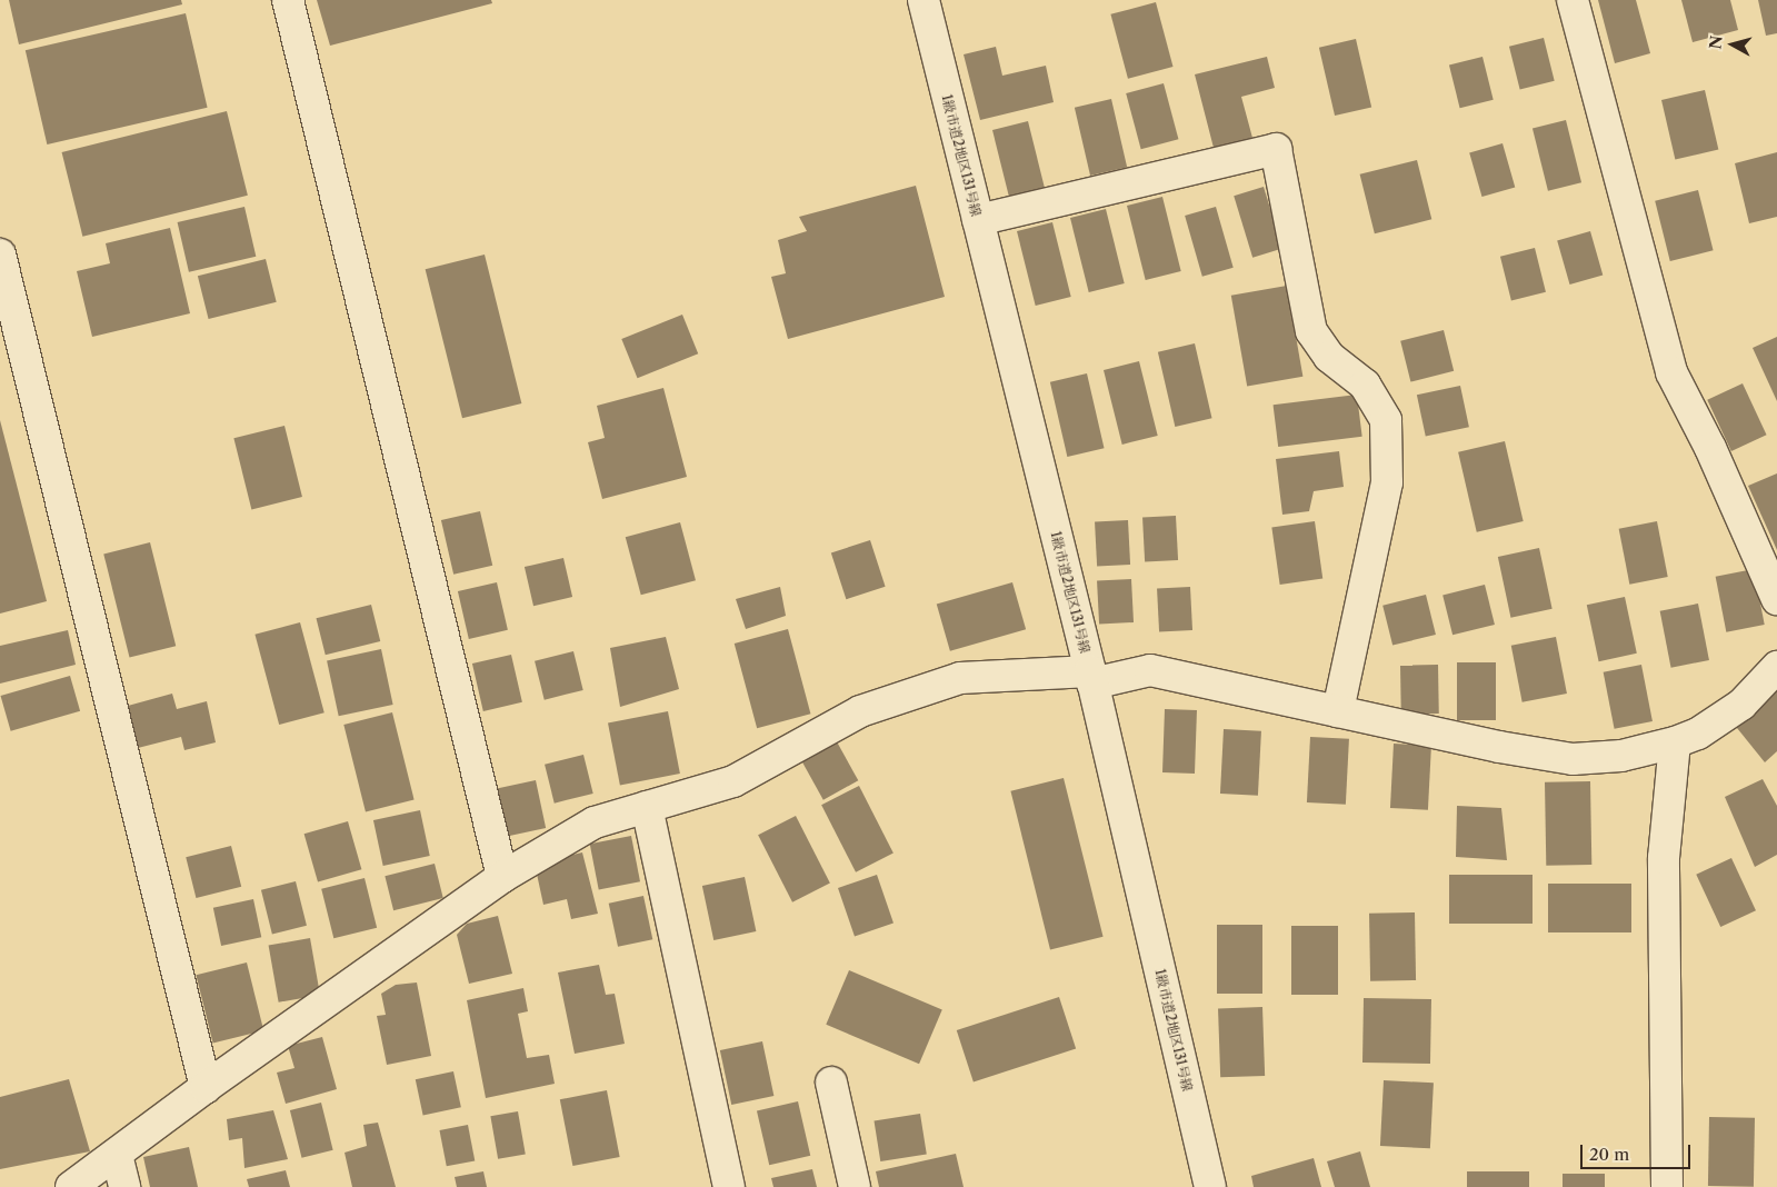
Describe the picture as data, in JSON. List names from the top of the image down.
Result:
{
  "streets": {
    "street": ["1級市道2地区131号線"]
  },
  "scale_bar": "20 m",
  "north": "left"
}
